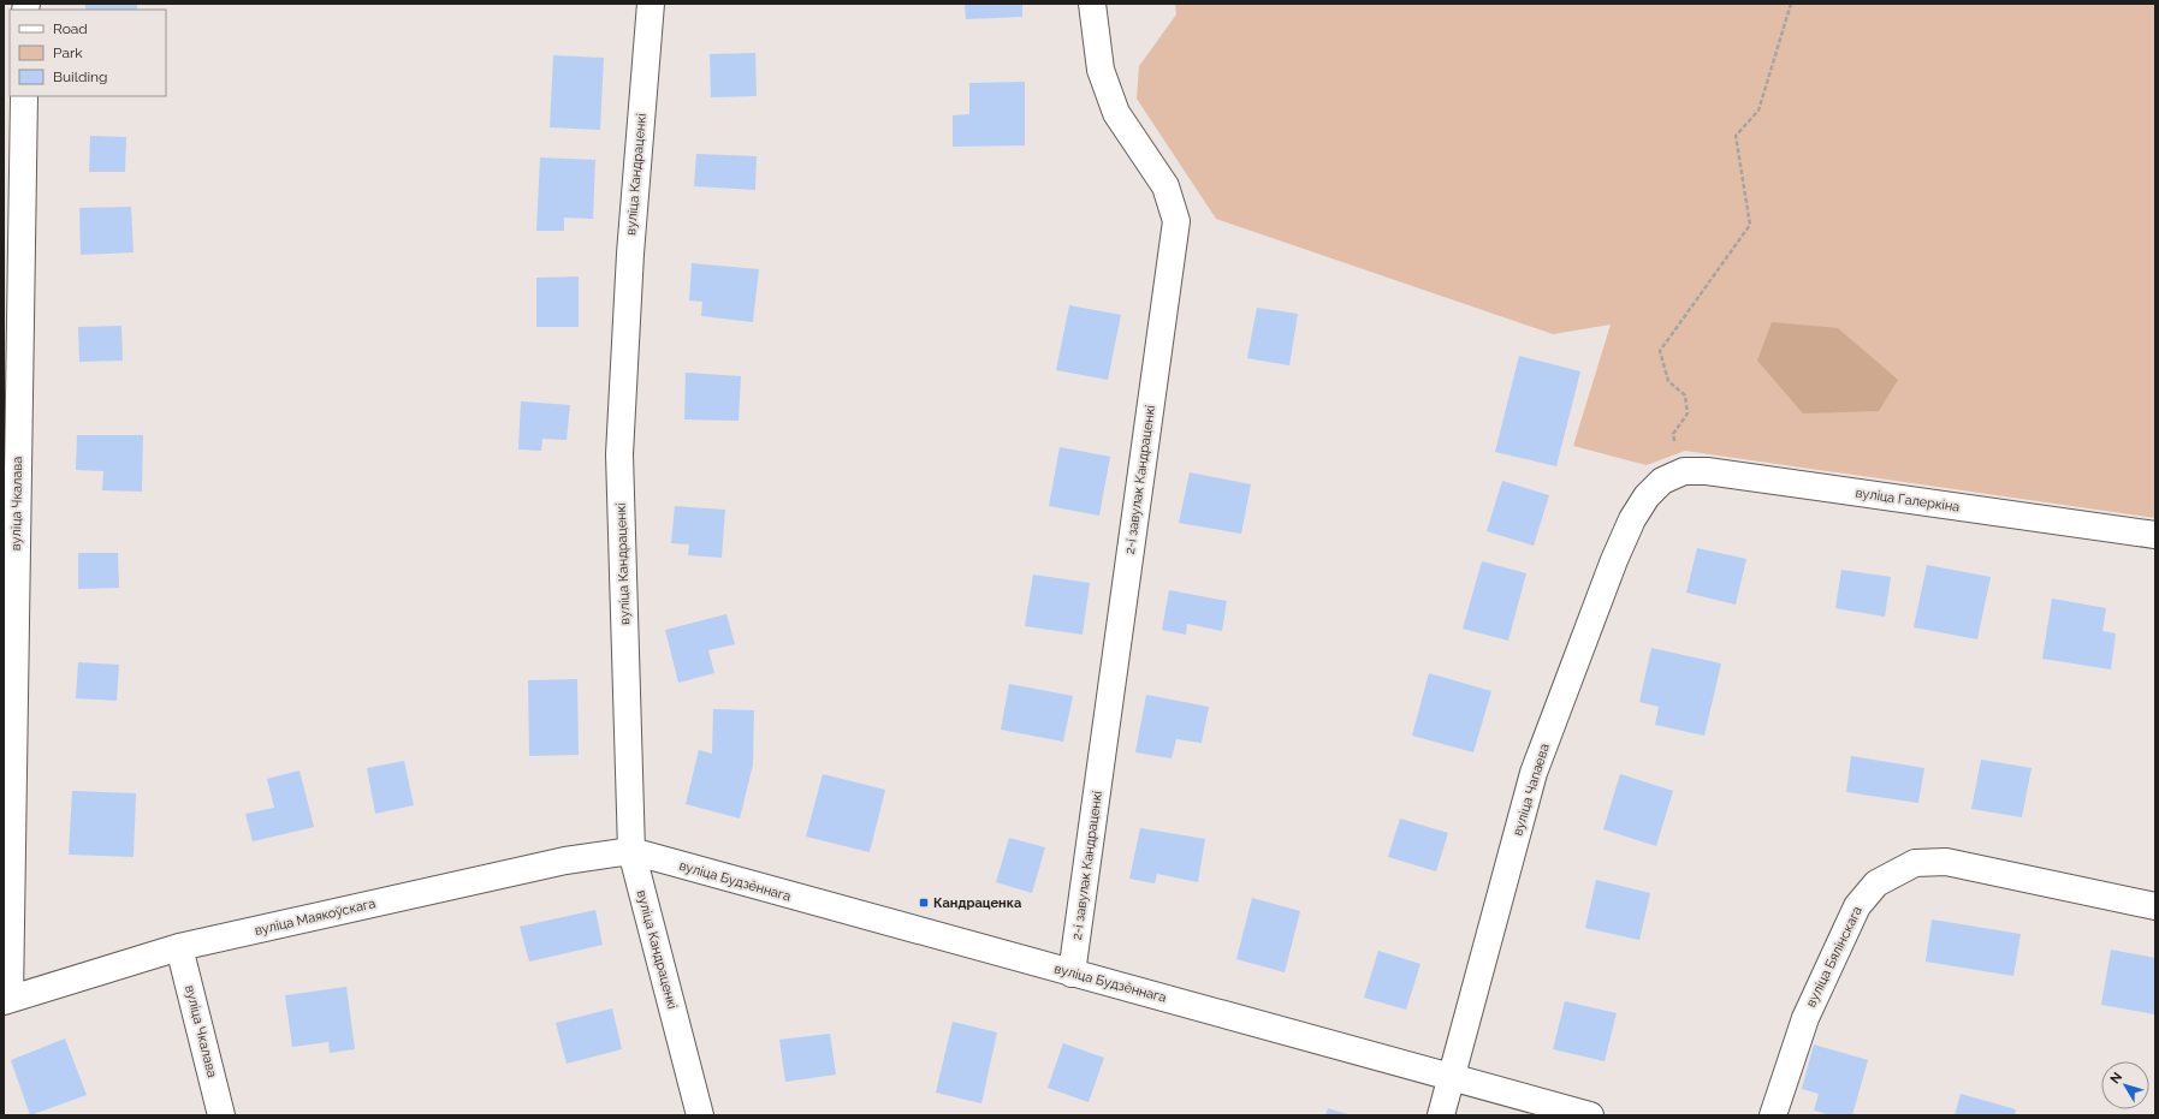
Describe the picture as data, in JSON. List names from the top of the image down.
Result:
{
  "streets": {
    "street": [
      "вуліца Кандраценкі",
      "2-і завулак Кандраценкі",
      "вуліца Галеркіна",
      "вуліца Чкалава",
      "вуліца Чапаева",
      "вуліца Будзённага",
      "вуліца Маякоўскага",
      "вуліца Бялінскага"
    ]
  },
  "crossings": [
    ["вуліца Кандраценкі", "вуліца Будзённага"],
    ["вуліца Кандраценкі", "вуліца Маякоўскага"],
    ["2-і завулак Кандраценкі", "вуліца Будзённага"],
    ["вуліца Галеркіна", "вуліца Чапаева"],
    ["вуліца Чкалава", "вуліца Маякоўскага"],
    ["вуліца Чапаева", "вуліца Будзённага"],
    ["вуліца Будзённага", "вуліца Маякоўскага"]
  ],
  "places": {
    "transit": ["Кандраценка"]
  },
  "legend": ["Road", "Park", "Building"],
  "north": "top left"
}
